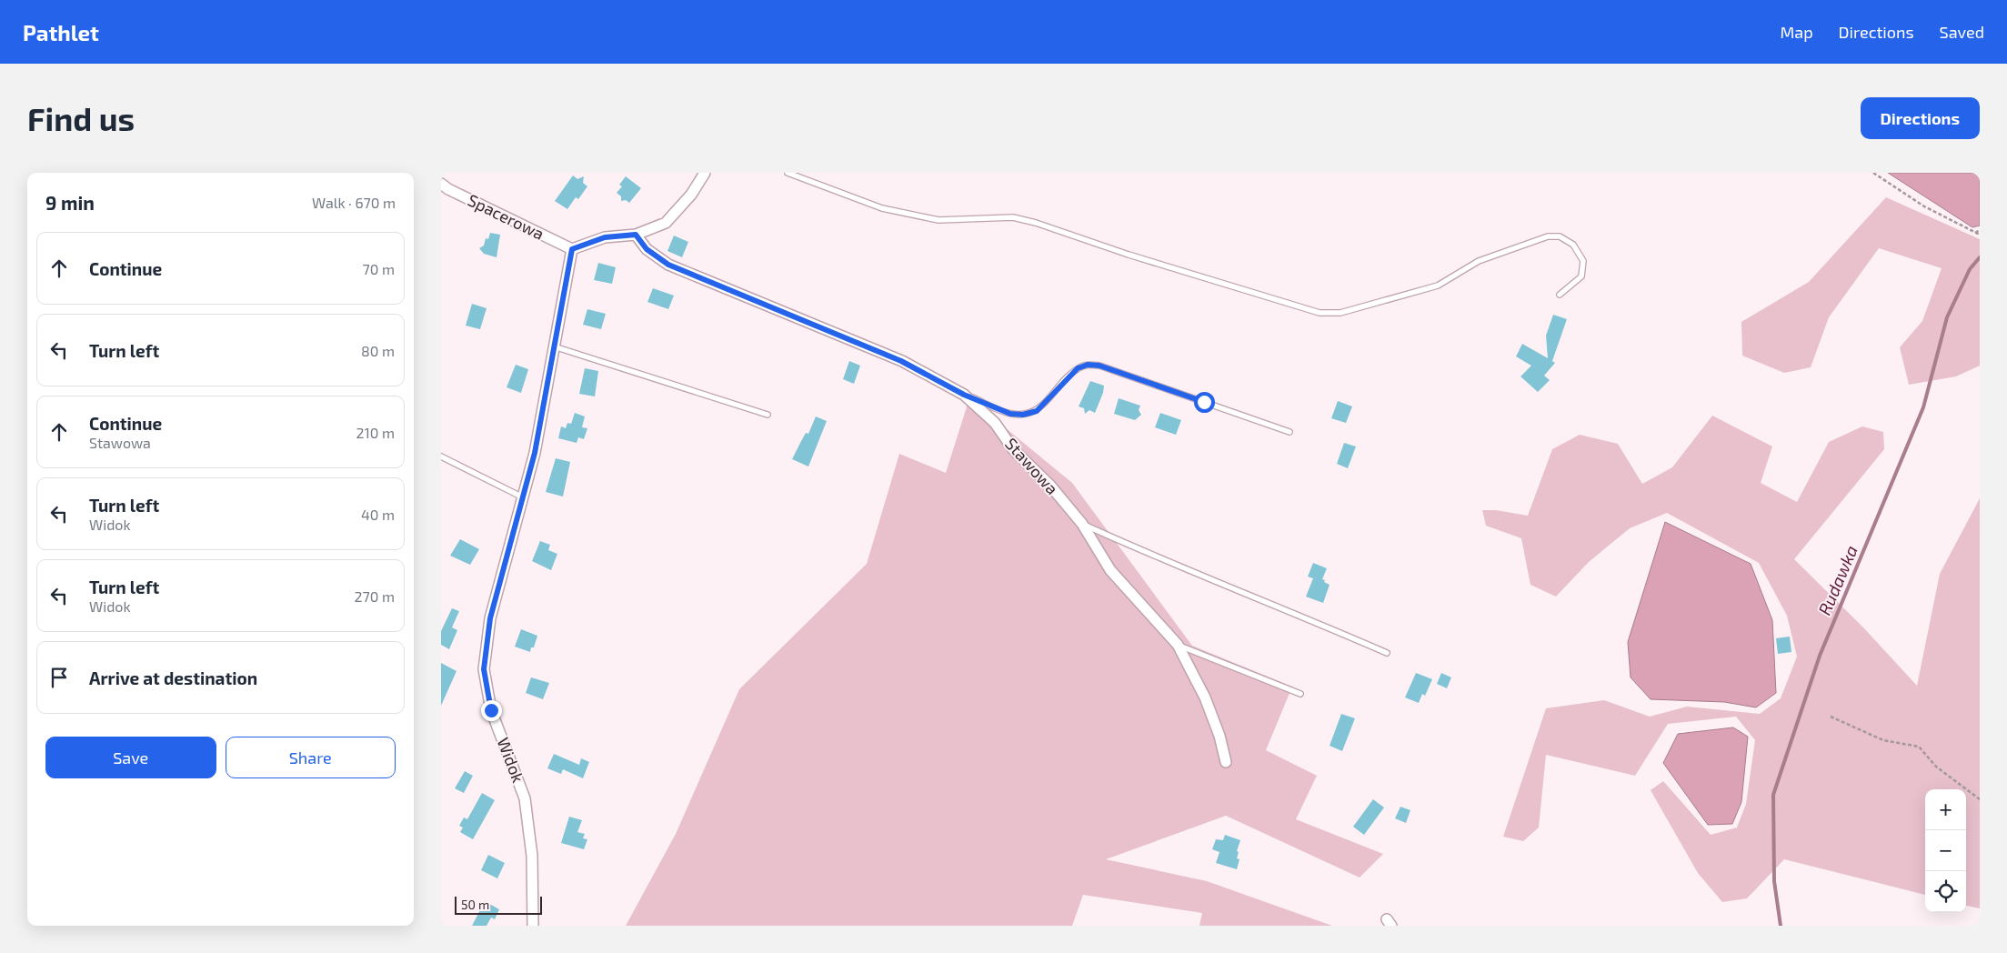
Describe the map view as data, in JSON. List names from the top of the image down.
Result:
{
  "streets": {
    "street": ["Spacerowa", "Stawowa", "Widok"]
  },
  "crossings": [
    ["Spacerowa", "Widok"]
  ],
  "water": ["Rudawka"],
  "scale_bar": "50 m",
  "page": {
    "header": "Pathlet",
    "nav": ["Map", "Directions", "Saved"],
    "buttons": [
      "Directions",
      ["Save", "Share"]
    ],
    "title": "Find us",
    "heading": ["9 min", "Walk · 670 m"],
    "list": [
      ["Continue", "70 m"],
      ["Turn left", "80 m"],
      ["Continue", "Stawowa", "210 m"],
      ["Turn left", "Widok", "40 m"],
      ["Turn left", "Widok", "270 m"],
      "Arrive at destination"
    ],
    "map_buttons": ["+", "−"],
    "scale": "50 m"
  }
}
